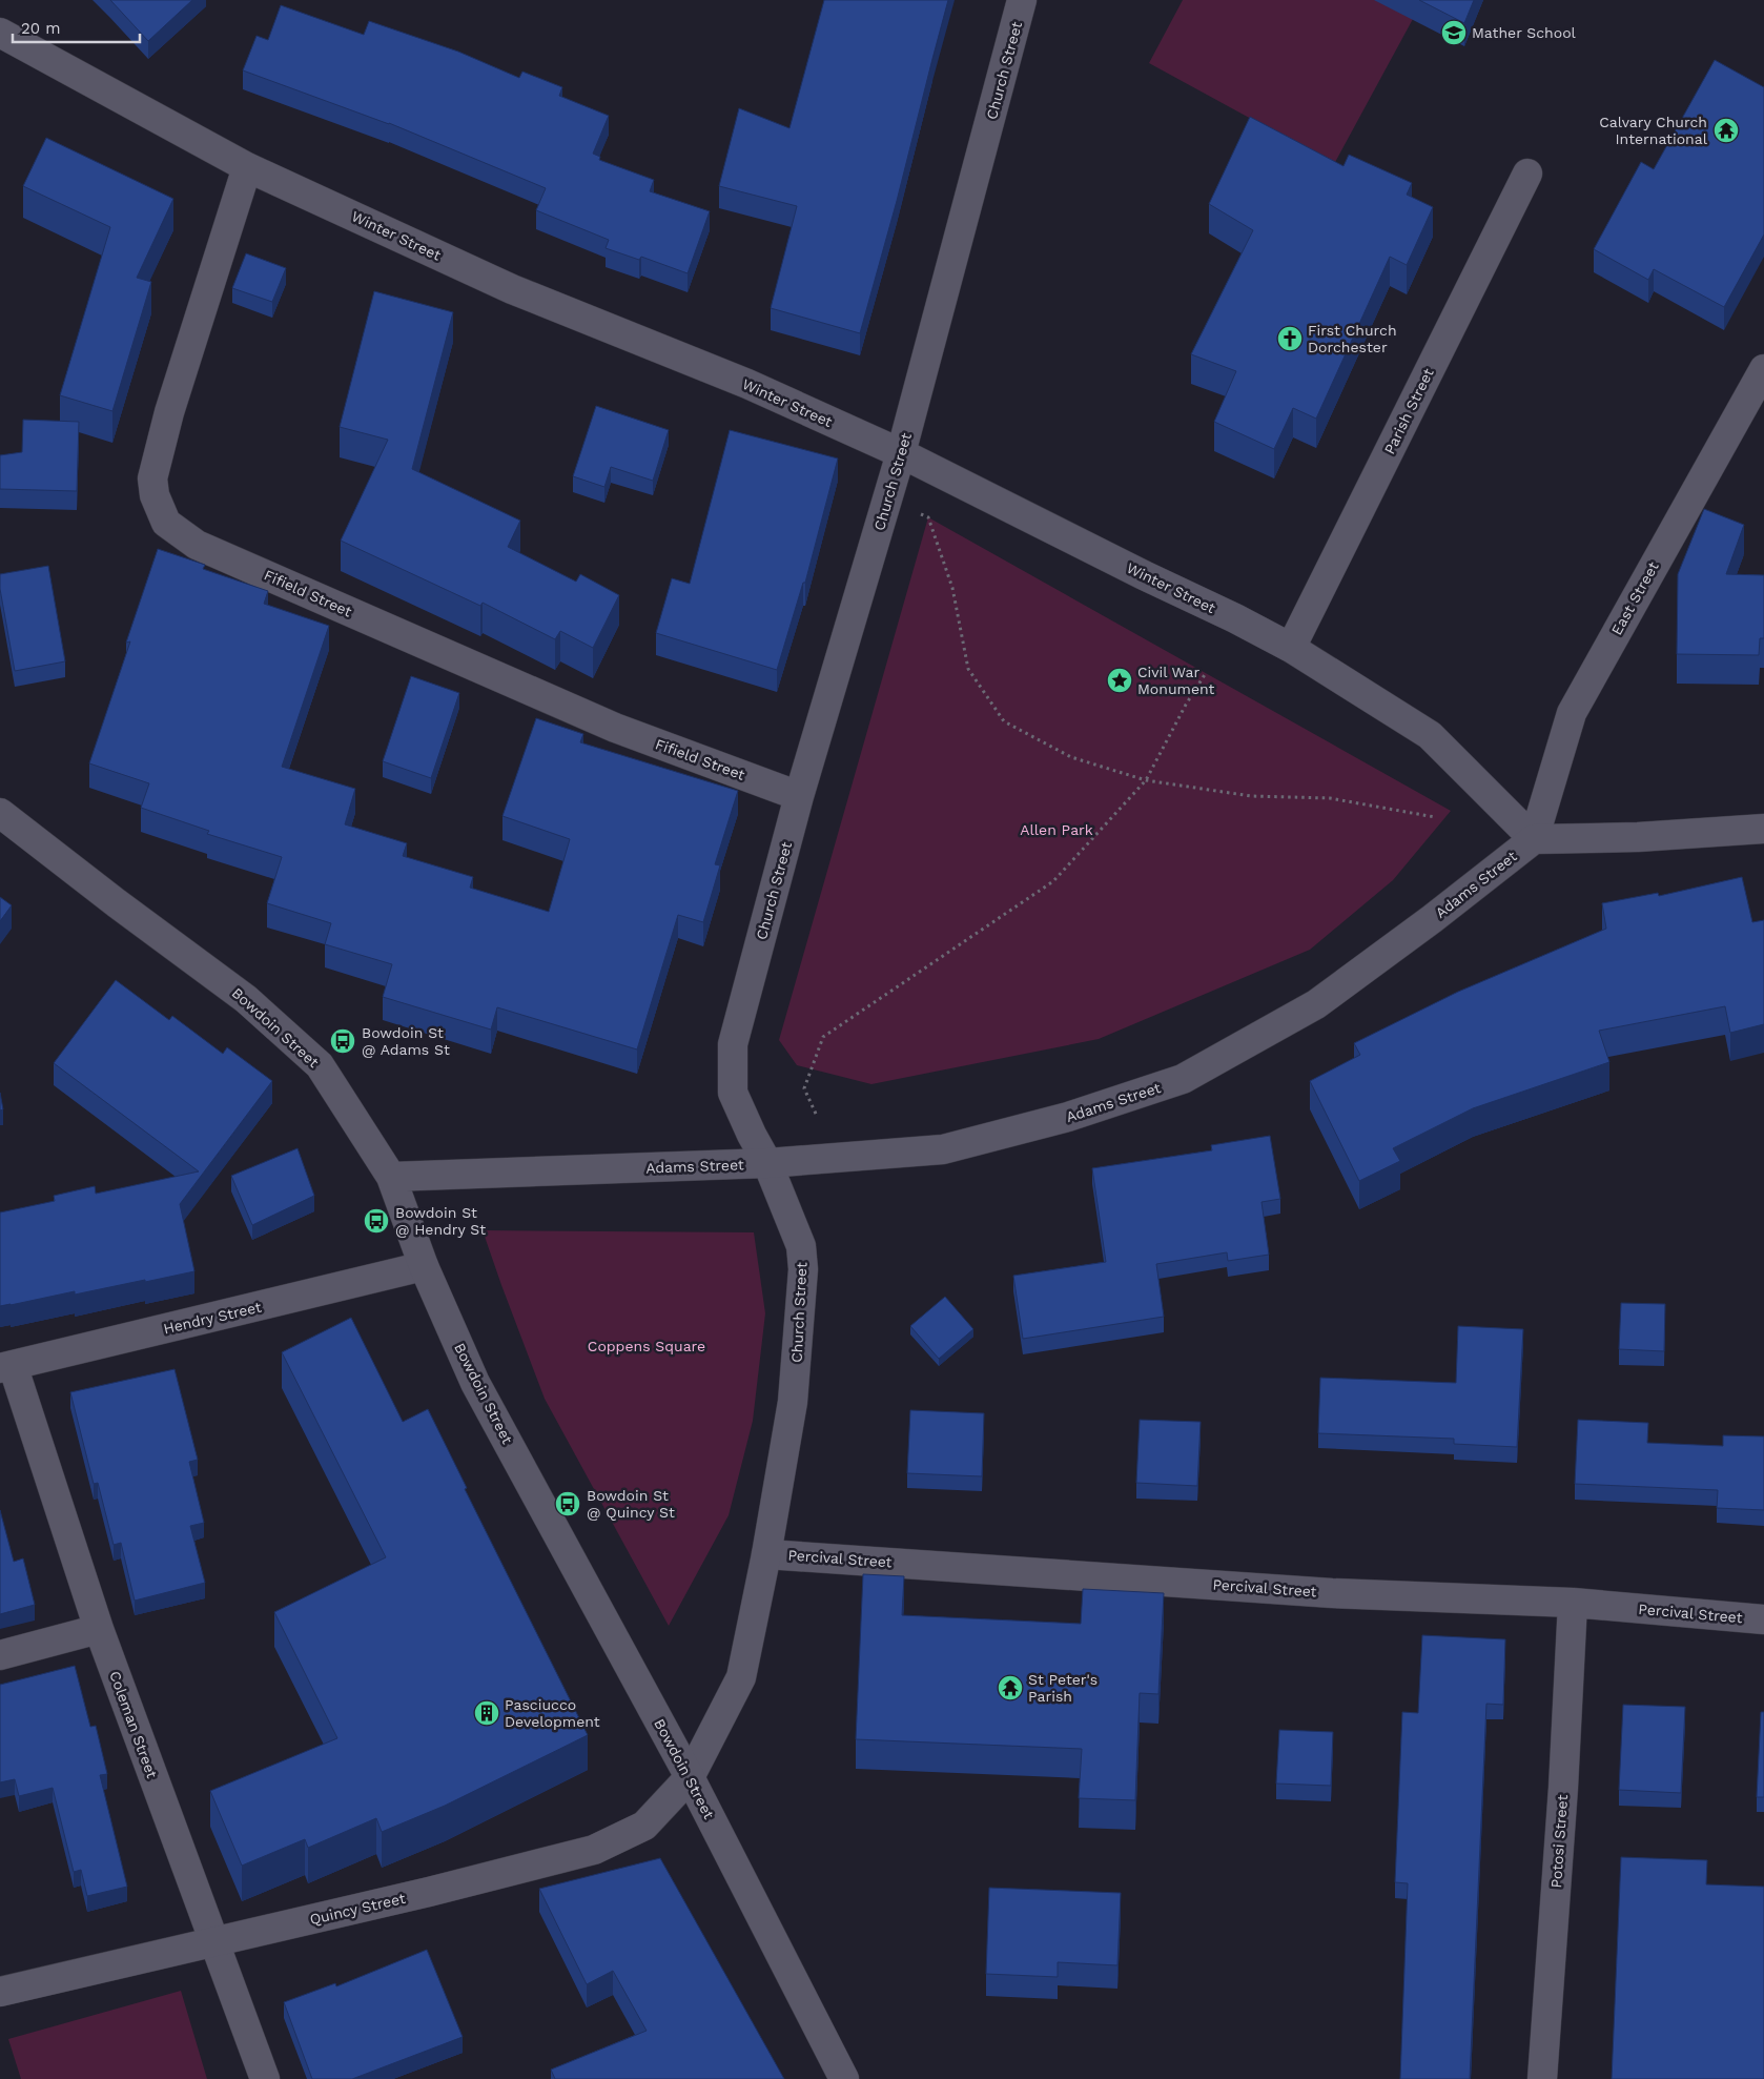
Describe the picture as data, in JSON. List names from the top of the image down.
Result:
{
  "streets": {
    "street": [
      "Church Street",
      "Winter Street",
      "Parish Street",
      "Fifield Street",
      "East Street",
      "Adams Street",
      "Bowdoin Street",
      "Hendry Street",
      "Percival Street",
      "Coleman Street",
      "Potosi Street",
      "Quincy Street"
    ]
  },
  "crossings": [
    ["Church Street", "Winter Street"],
    ["Church Street", "Fifield Street"],
    ["Church Street", "Adams Street"],
    ["Church Street", "Bowdoin Street"],
    ["Church Street", "Percival Street"],
    ["Church Street", "Quincy Street"],
    ["Winter Street", "Parish Street"],
    ["Winter Street", "Fifield Street"],
    ["Winter Street", "East Street"],
    ["Winter Street", "Adams Street"],
    ["East Street", "Adams Street"],
    ["Adams Street", "Bowdoin Street"],
    ["Bowdoin Street", "Hendry Street"],
    ["Bowdoin Street", "Quincy Street"],
    ["Hendry Street", "Coleman Street"],
    ["Percival Street", "Potosi Street"],
    ["Coleman Street", "Quincy Street"]
  ],
  "parks": ["Allen Park", "Coppens Square"],
  "places": {
    "school or university": ["Mather School"],
    "temple": ["Calvary Church International", "St Peter's Parish"],
    "church": ["First Church Dorchester"],
    "place": ["Civil War Monument"],
    "bus stop": ["Bowdoin St @ Adams St", "Bowdoin St @ Hendry St", "Bowdoin St @ Quincy St"],
    "building": ["Pasciucco Development"]
  },
  "scale_bar": "20 m"
}
